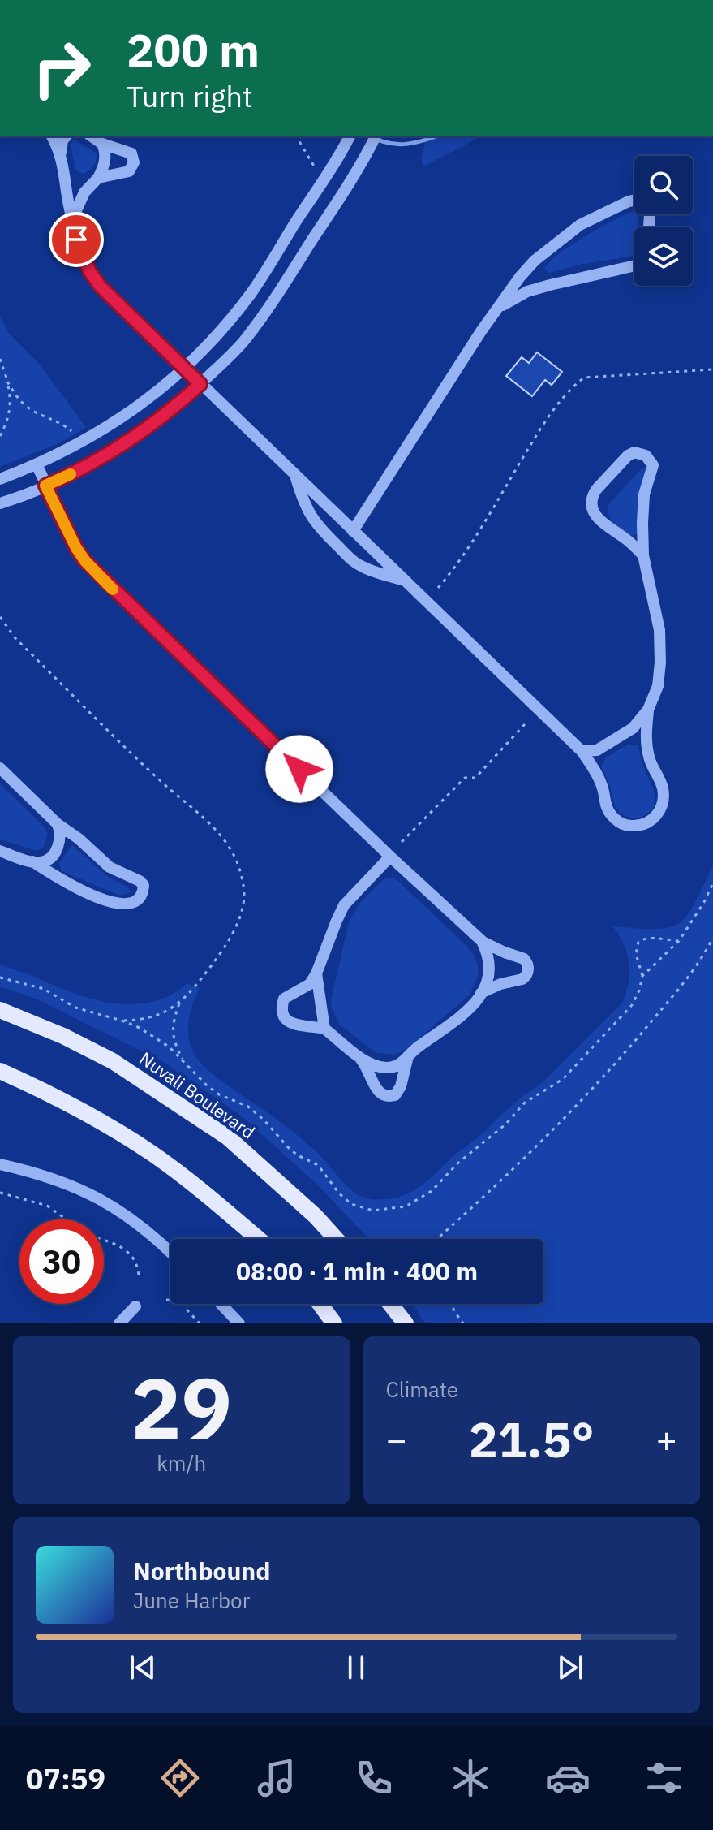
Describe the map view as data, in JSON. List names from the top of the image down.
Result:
{
  "streets": {
    "main road": ["Nuvali Boulevard"]
  },
  "page": {
    "turn": ["200 m", "Turn right"],
    "limit": "30",
    "trip": "08:00 · 1 min · 400 m",
    "tile": [
      ["29", "km/h"],
      "Climate"
    ],
    "heat": ["−", "21.5°", "+"],
    "song": ["Northbound", "June Harbor"],
    "tabs": "07:59"
  }
}
